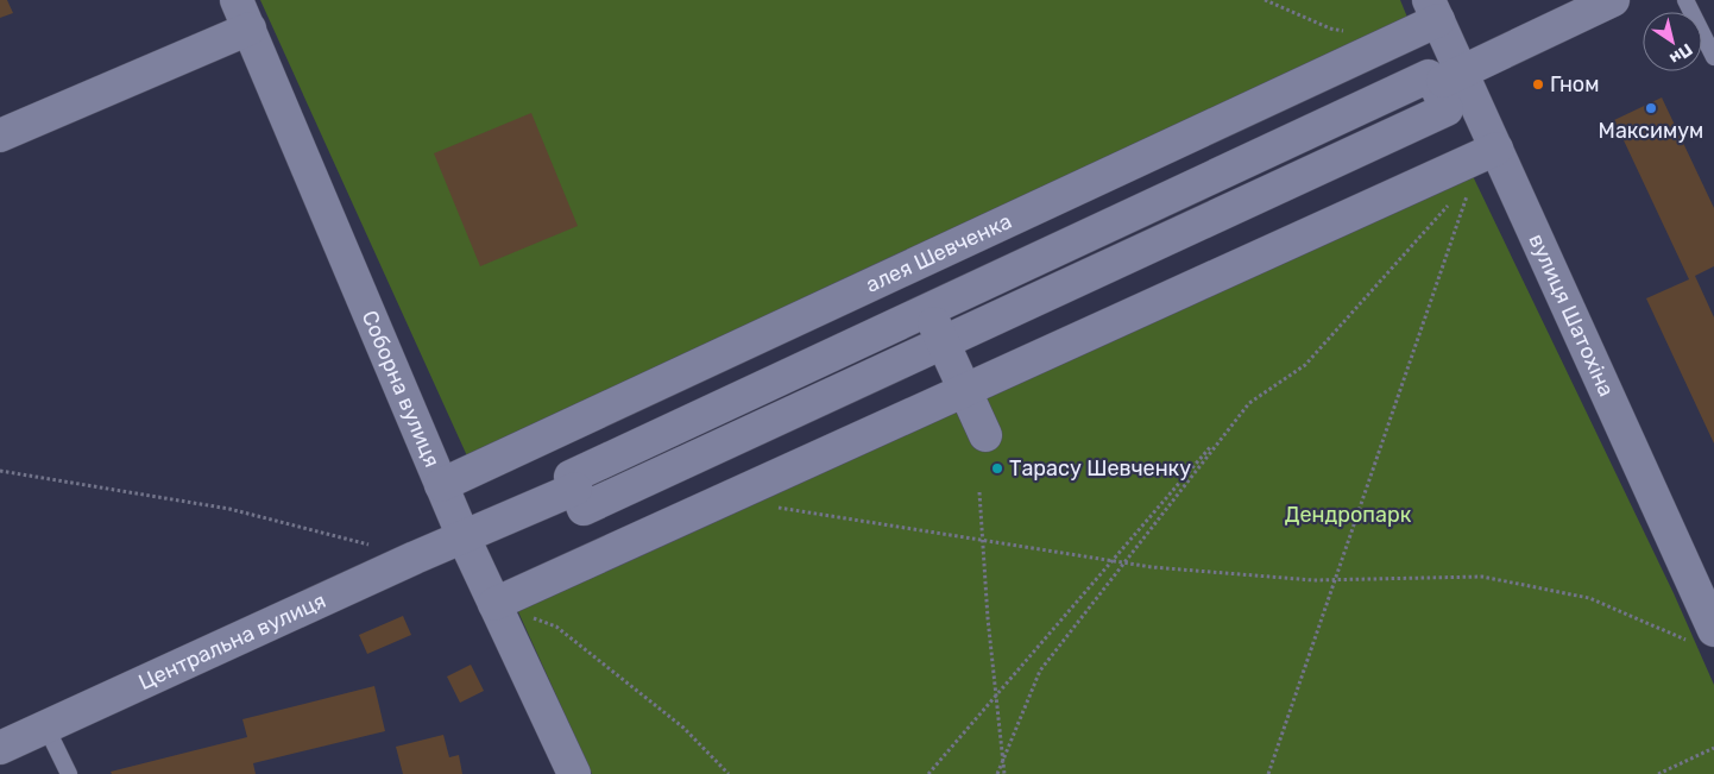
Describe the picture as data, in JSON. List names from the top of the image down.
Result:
{
  "streets": {
    "street": [
      "алея Шевченка",
      "вулиця Шатохіна",
      "Соборна вулиця",
      "Центральна вулиця"
    ]
  },
  "crossings": [
    ["алея Шевченка", "вулиця Шатохіна"],
    ["алея Шевченка", "Соборна вулиця"],
    ["Соборна вулиця", "Центральна вулиця"]
  ],
  "parks": ["Дендропарк"],
  "places": ["Гном", "Максимум", "Тарасу Шевченку"],
  "north": "bottom right"
}
